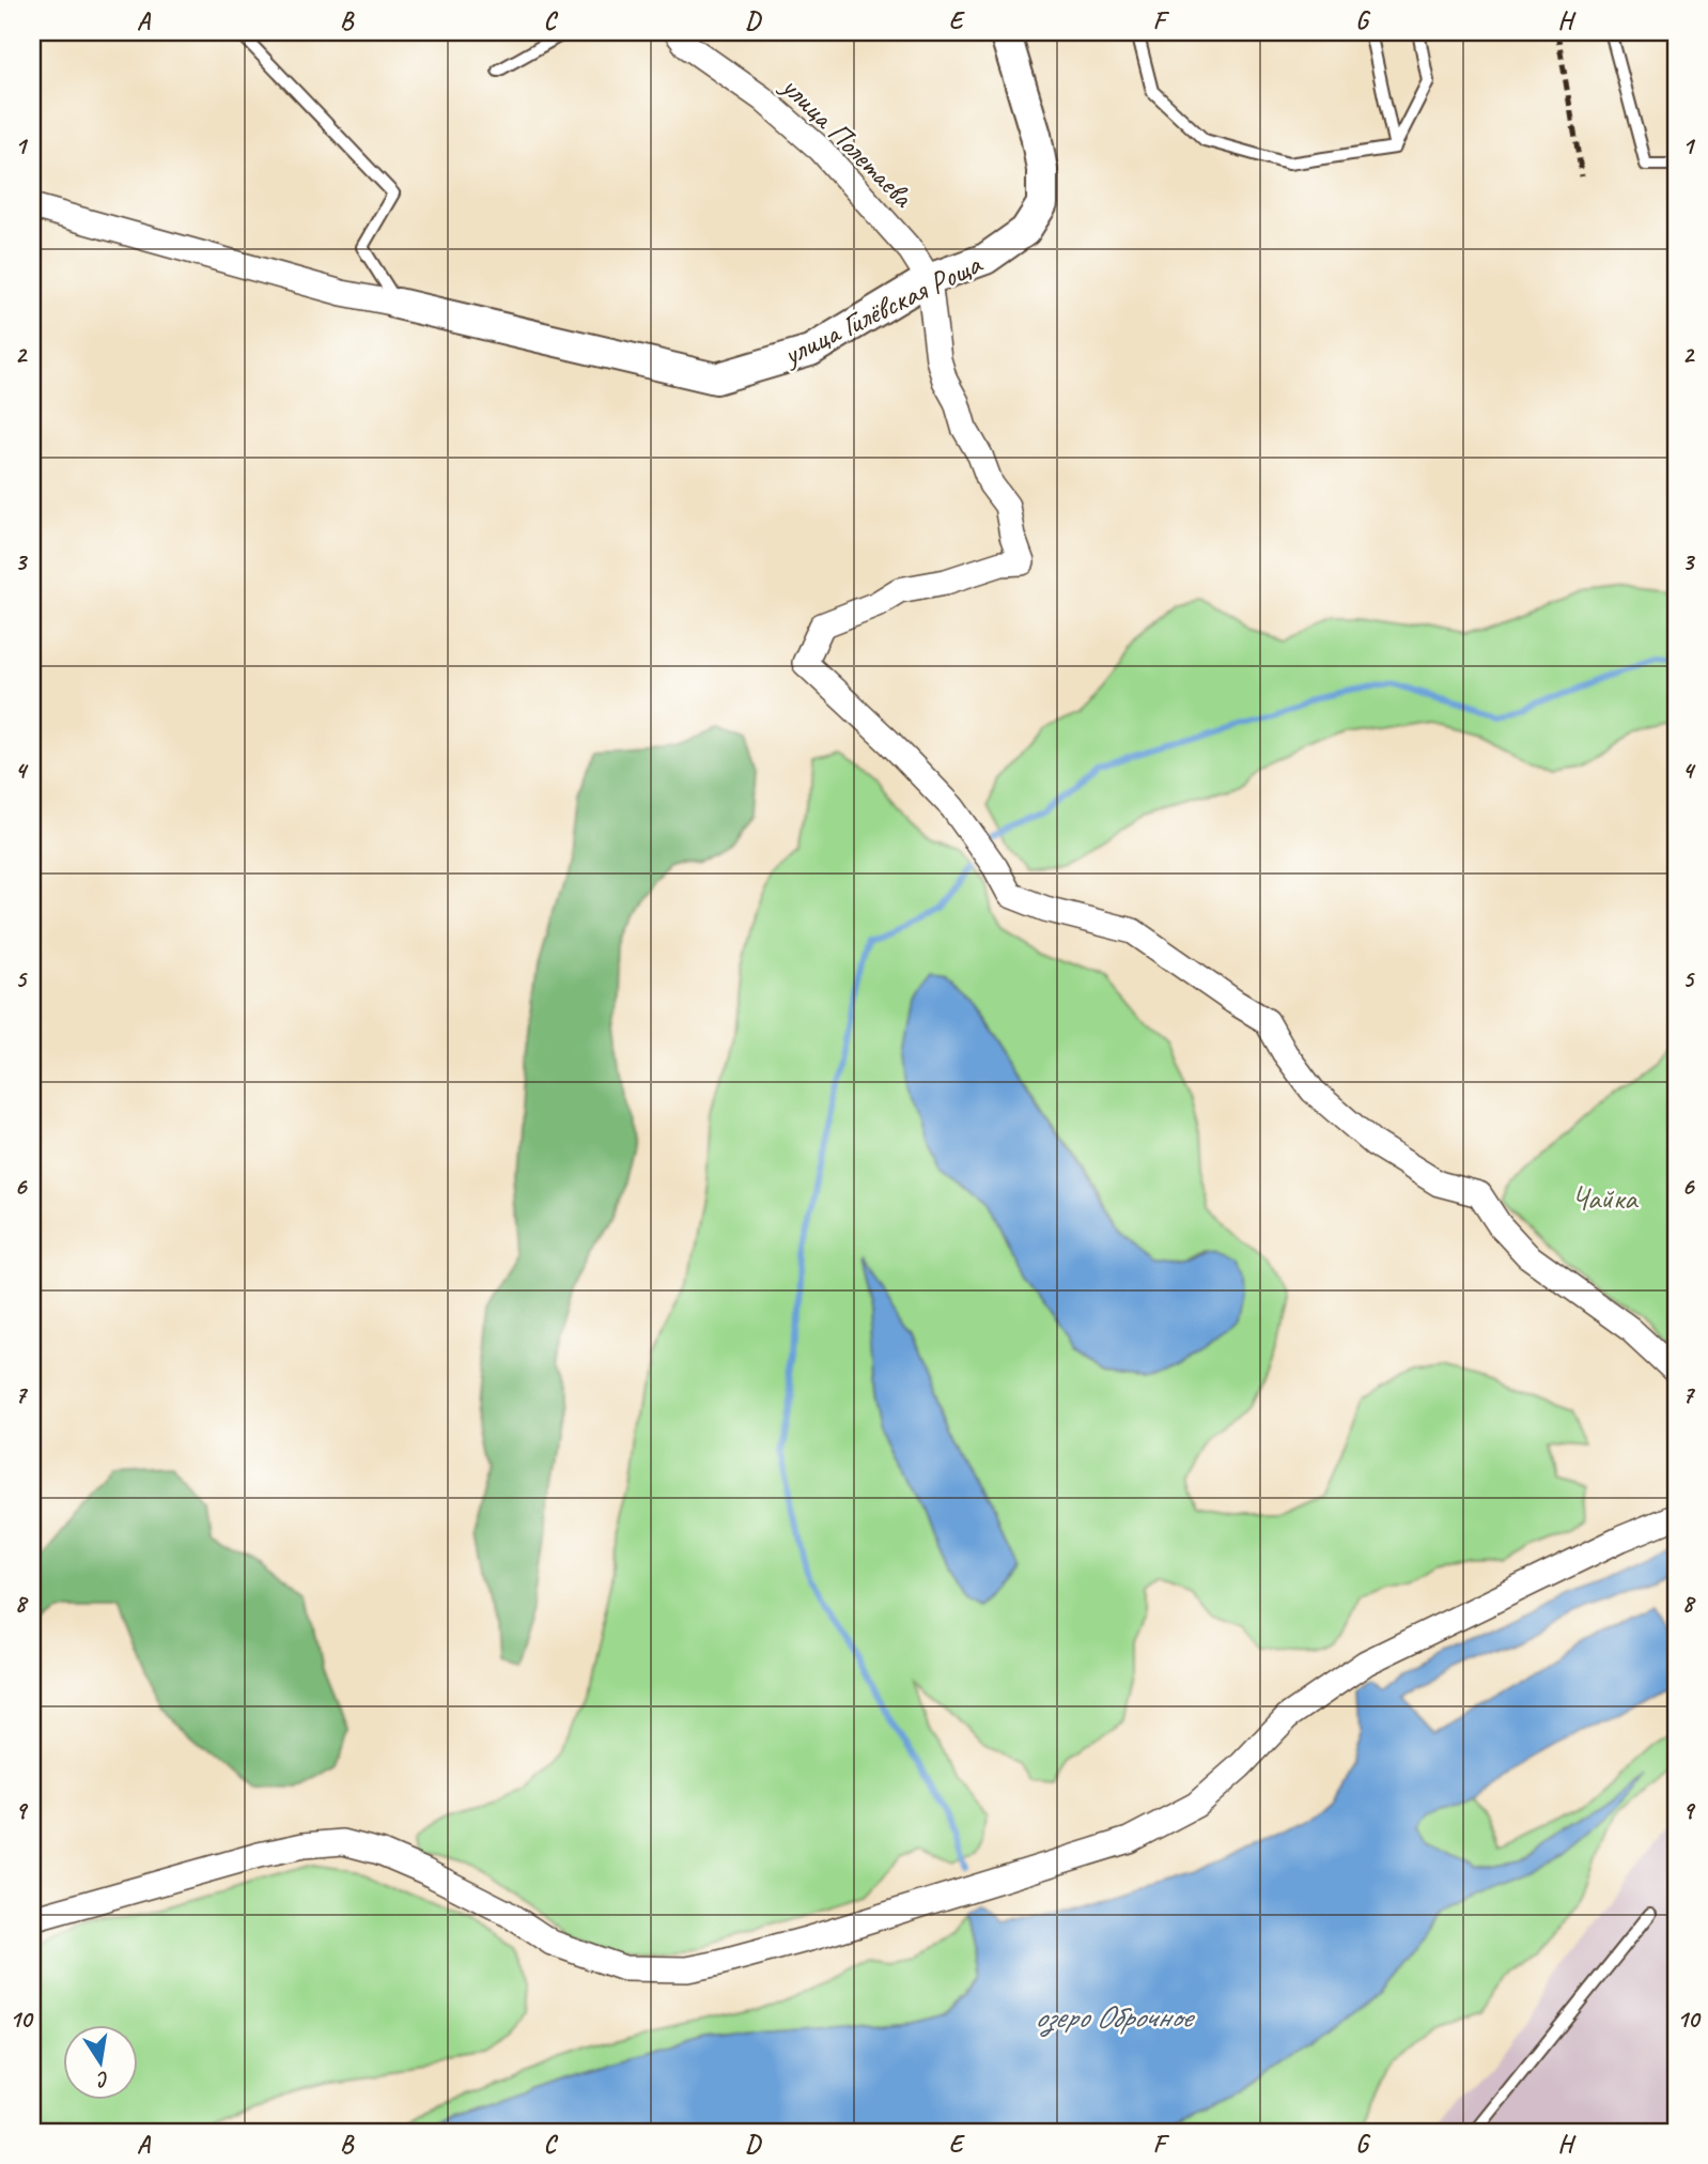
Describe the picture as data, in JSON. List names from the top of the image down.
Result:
{
  "streets": {
    "street": ["улица Полетаева", "улица Гилёвская Роща"]
  },
  "crossings": [
    ["улица Полетаева", "улица Гилёвская Роща"]
  ],
  "water": ["озеро Оброчное"],
  "parks": ["Чайка"],
  "north": "bottom",
  "grid": {
    "columns": [
      "A",
      "B",
      "C",
      "D",
      "E",
      "F",
      "G",
      "H"
    ],
    "rows": [
      "1",
      "2",
      "3",
      "4",
      "5",
      "6",
      "7",
      "8",
      "9",
      "10"
    ]
  }
}
